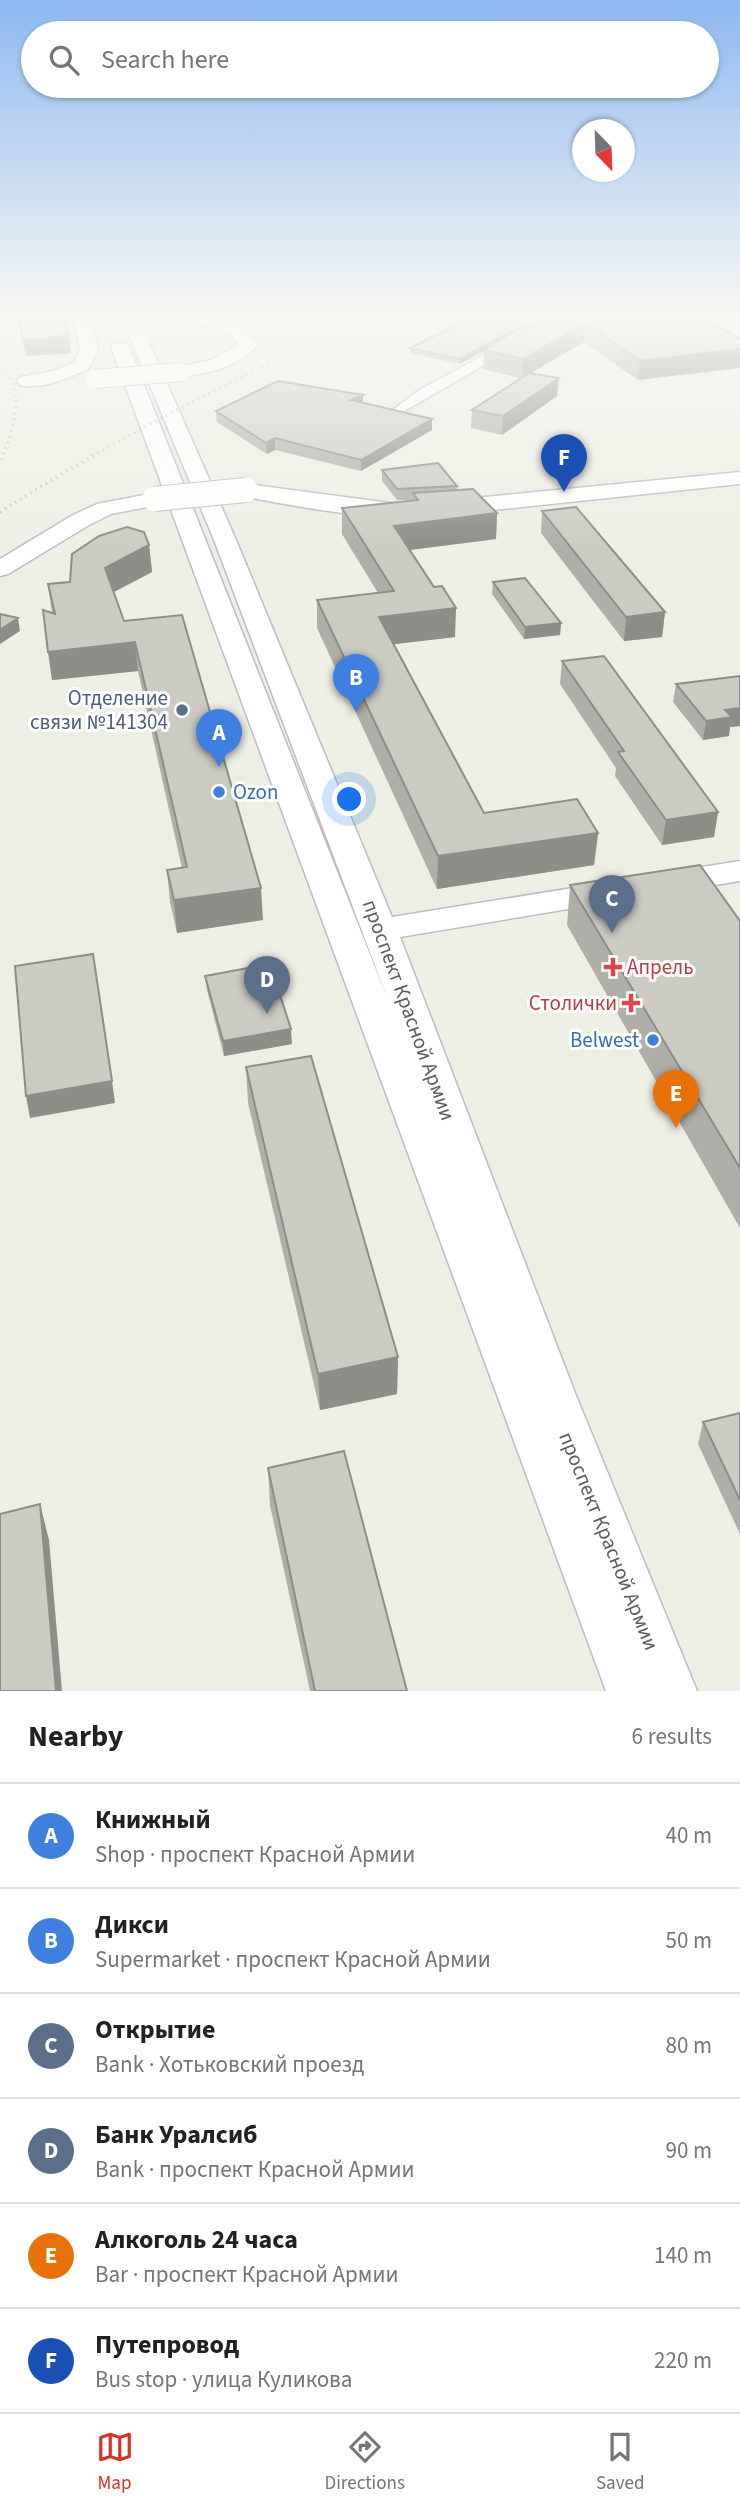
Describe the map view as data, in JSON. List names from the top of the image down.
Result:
{
  "streets": {
    "main road": ["проспект Красной Армии"]
  },
  "places": {
    "other": ["Отделение связи №141304", "Ozon", "Belwest"],
    "health": ["Апрель", "Столички"]
  },
  "north": "bottom right",
  "page": {
    "search": "Search here",
    "pins": [
      "F",
      "B",
      "A",
      "C",
      "D",
      "E"
    ],
    "heading": ["Nearby", "6 results"],
    "list": [
      {
        "mark": "A",
        "name": "Книжный",
        "note": "Shop · проспект Красной Армии",
        "value": "40 m"
      },
      {
        "mark": "B",
        "name": "Дикси",
        "note": "Supermarket · проспект Красной Армии",
        "value": "50 m"
      },
      {
        "mark": "C",
        "name": "Открытие",
        "note": "Bank · Хотьковский проезд",
        "value": "80 m"
      },
      {
        "mark": "D",
        "name": "Банк Уралсиб",
        "note": "Bank · проспект Красной Армии",
        "value": "90 m"
      },
      {
        "mark": "E",
        "name": "Алкоголь 24 часа",
        "note": "Bar · проспект Красной Армии",
        "value": "140 m"
      },
      {
        "mark": "F",
        "name": "Путепровод",
        "note": "Bus stop · улица Куликова",
        "value": "220 m"
      }
    ],
    "nav": ["Map", "Directions", "Saved"]
  }
}
